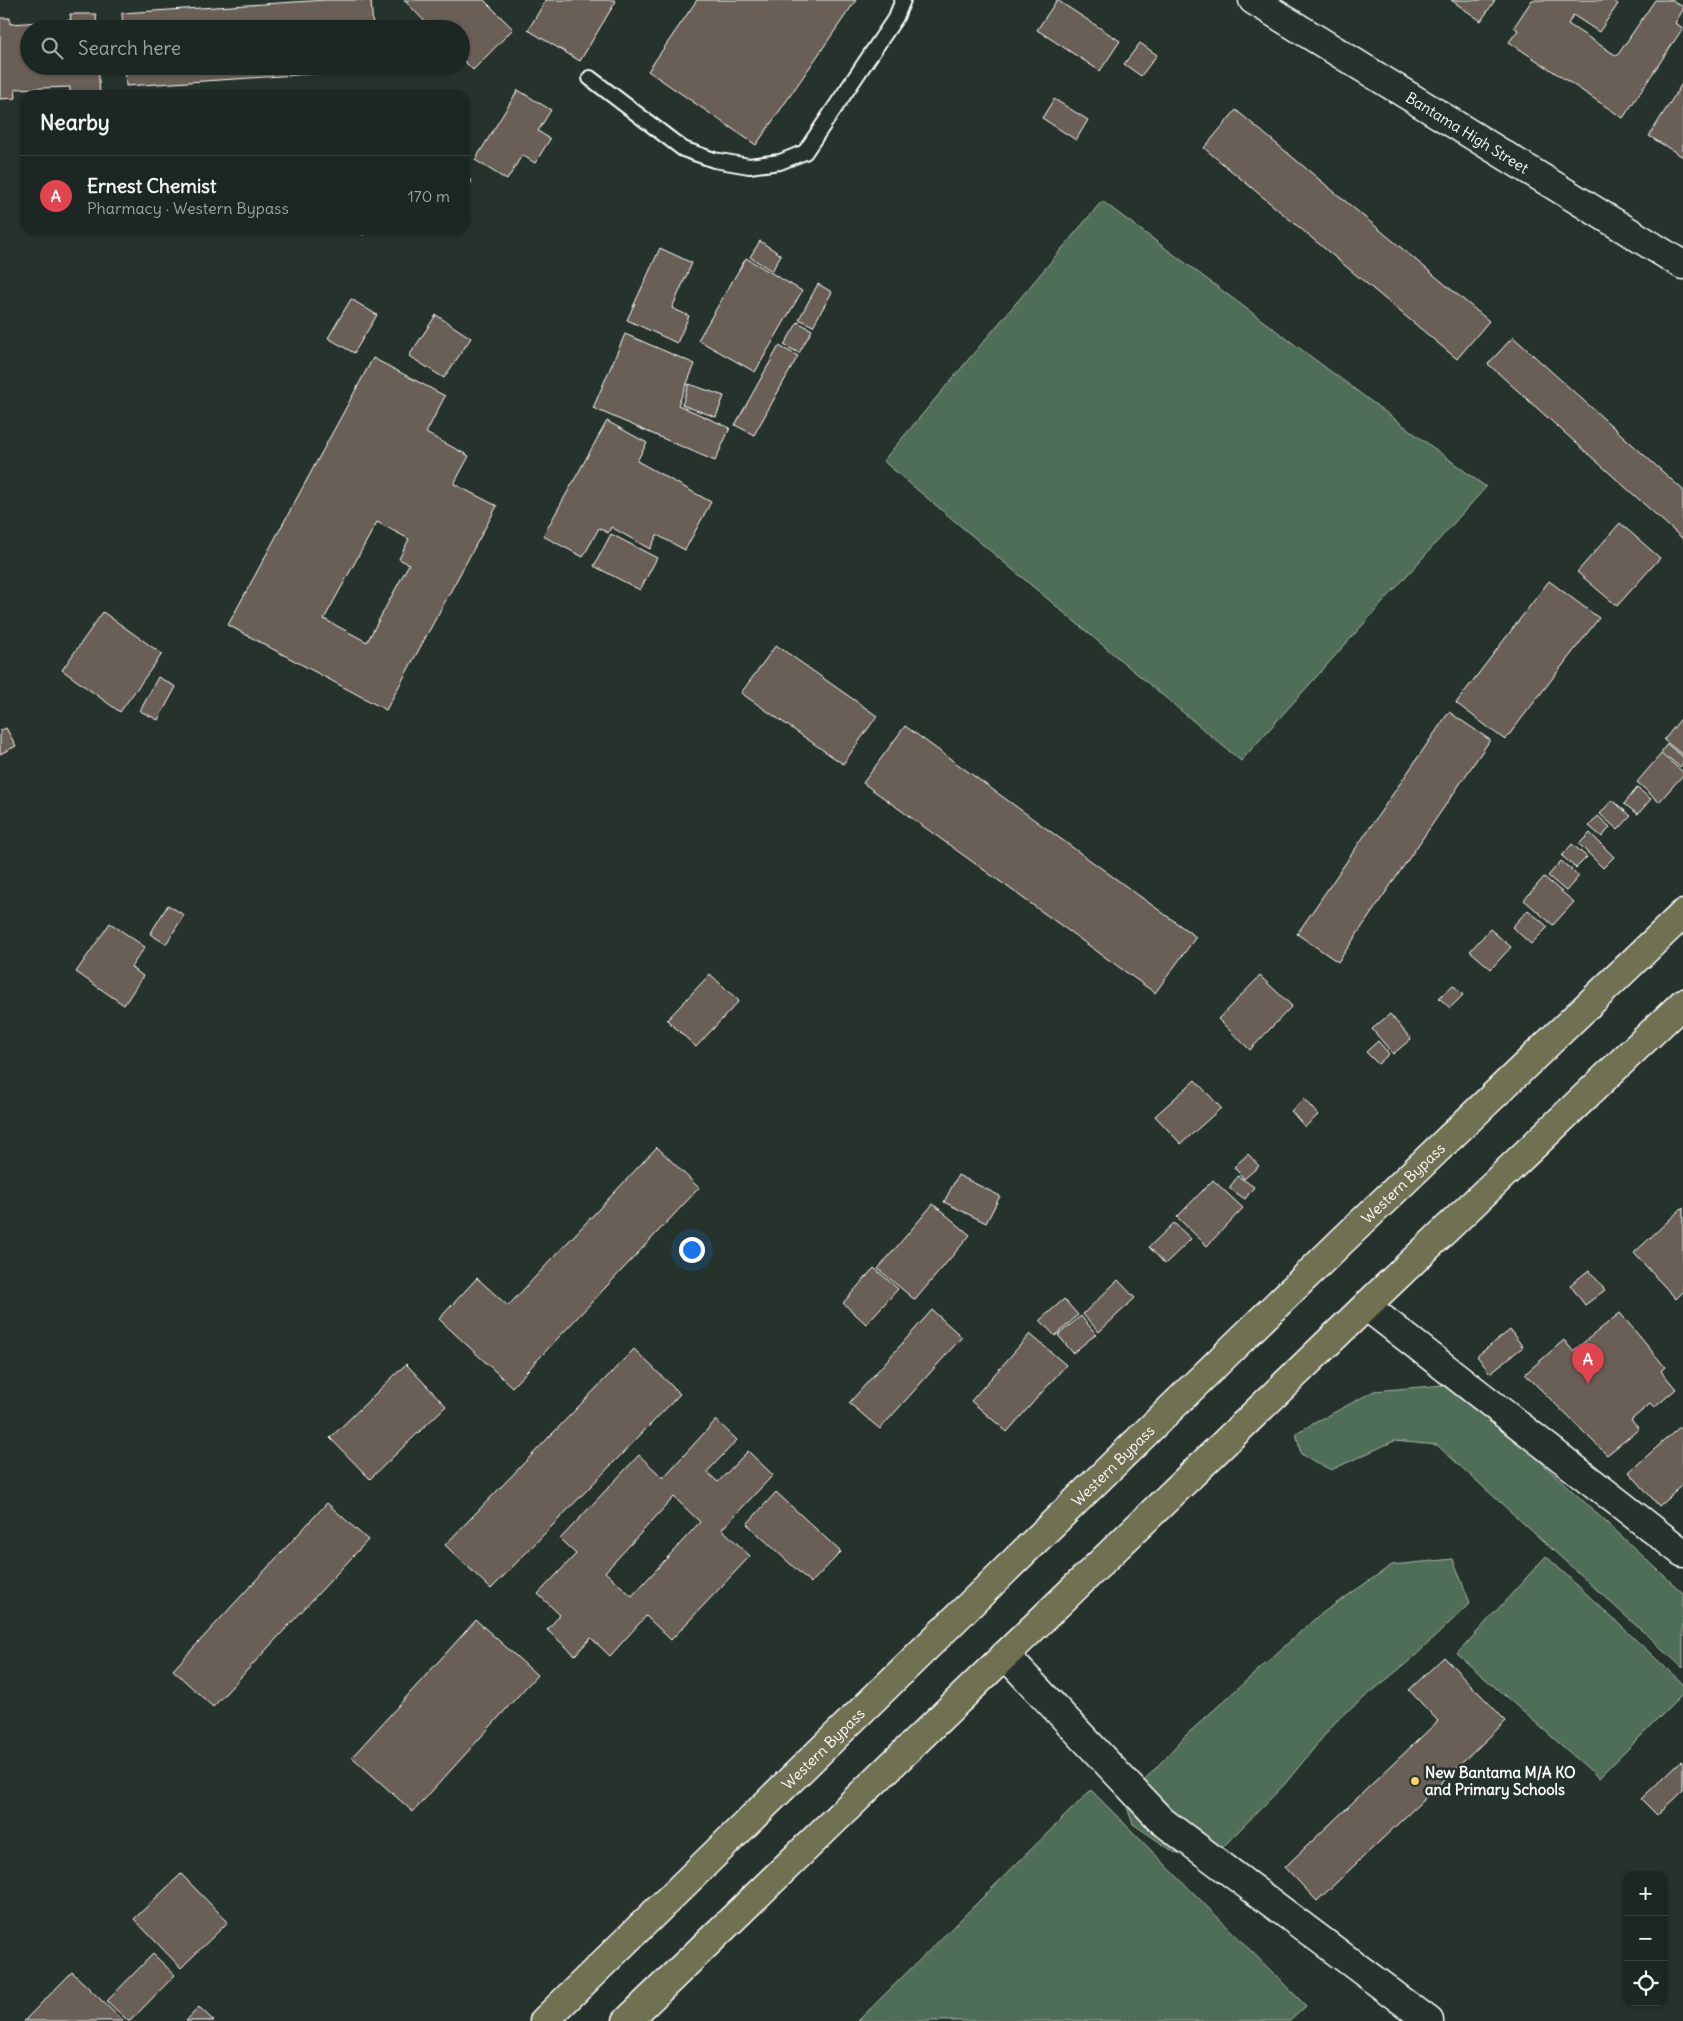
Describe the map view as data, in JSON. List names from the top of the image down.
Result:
{
  "streets": {
    "highway": ["Western Bypass"],
    "street": ["Bantama High Street"]
  },
  "places": ["New Bantama M/A KO and Primary Schools"],
  "page": {
    "search": "Search here",
    "heading": "Nearby",
    "list": [
      {
        "mark": "A",
        "name": "Ernest Chemist",
        "note": "Pharmacy · Western Bypass",
        "value": "170 m"
      }
    ],
    "pins": "A",
    "map_buttons": ["+", "−"]
  }
}
